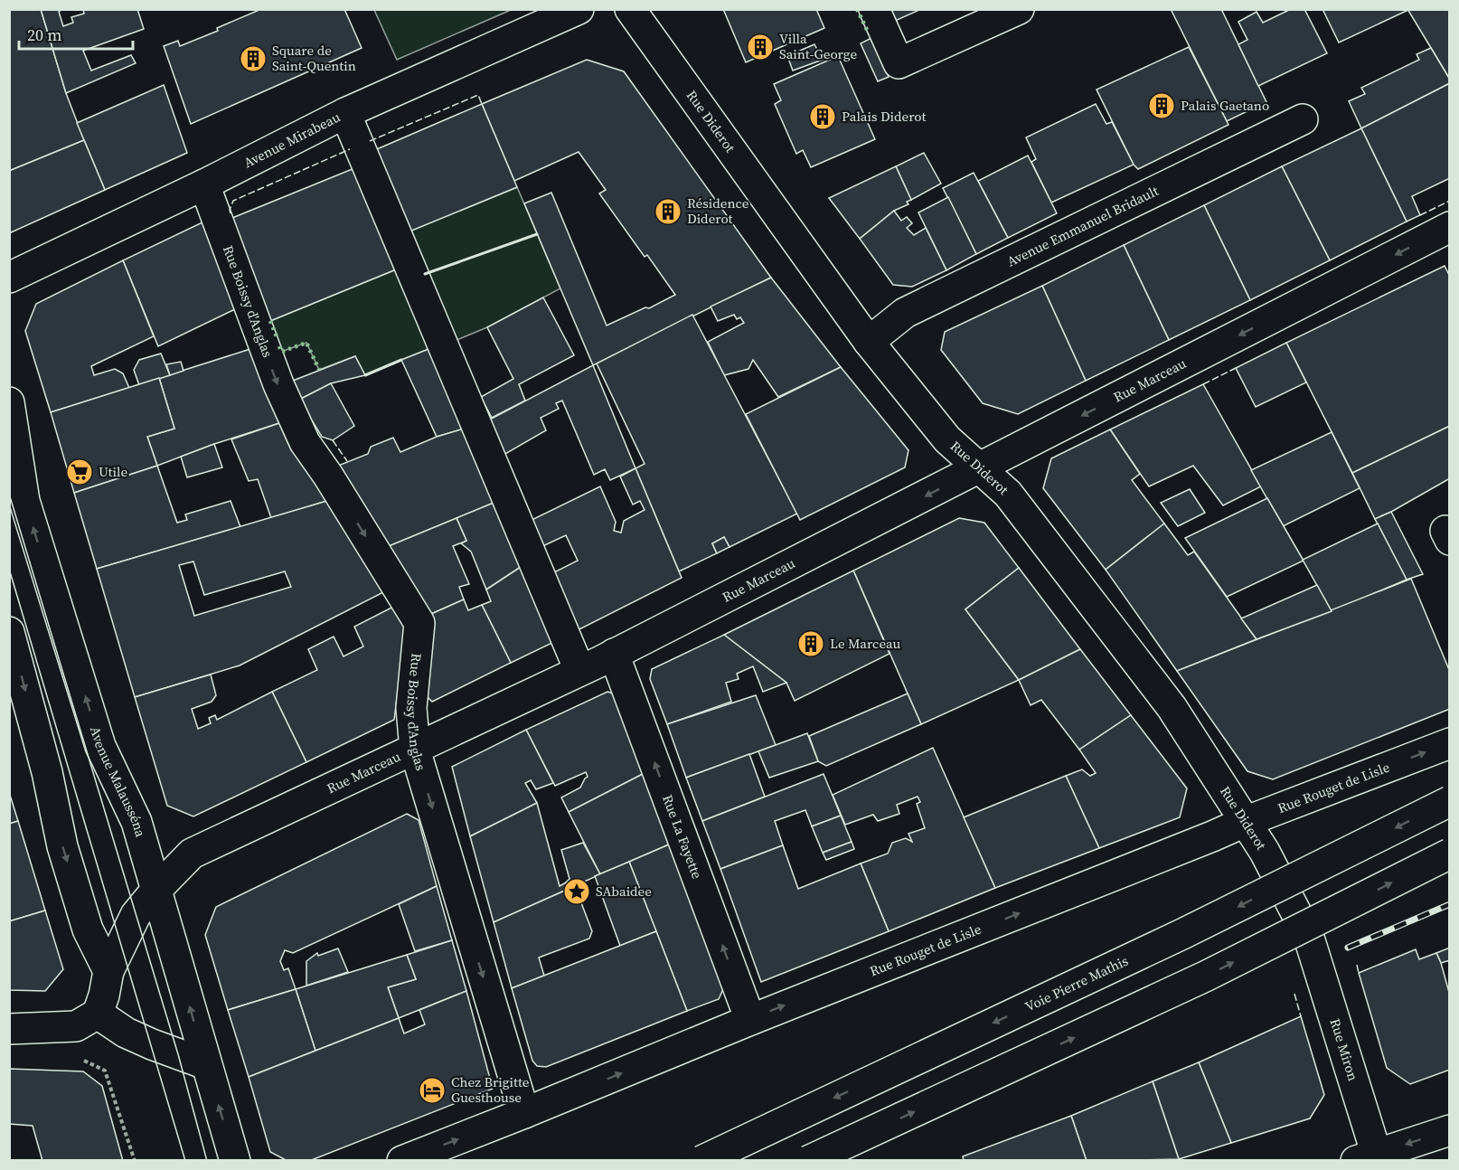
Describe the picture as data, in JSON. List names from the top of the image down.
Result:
{
  "streets": {
    "main road": [
      "Rue Diderot",
      "Avenue Mirabeau",
      "Avenue Emmanuel Bridault",
      "Rue Boissy d'Anglas",
      "Rue Marceau",
      "Avenue Malausséna",
      "Rue Rouget de Lisle",
      "Rue La Fayette",
      "Voie Pierre Mathis",
      "Rue Miron"
    ]
  },
  "crossings": [
    ["Rue Diderot", "Avenue Emmanuel Bridault"],
    ["Rue Diderot", "Rue Marceau"],
    ["Rue Diderot", "Rue Rouget de Lisle"],
    ["Rue Diderot", "Rue Miron"],
    ["Avenue Mirabeau", "Rue Boissy d'Anglas"],
    ["Rue Boissy d'Anglas", "Rue Marceau"],
    ["Rue Boissy d'Anglas", "Rue Rouget de Lisle"],
    ["Rue Marceau", "Avenue Malausséna"],
    ["Rue Marceau", "Rue La Fayette"],
    ["Rue Rouget de Lisle", "Rue La Fayette"]
  ],
  "one_way": ["Rue Marceau", "Rue La Fayette"],
  "places": {
    "building": [
      "Villa Saint-George",
      "Square de Saint-Quentin",
      "Palais Gaetano",
      "Palais Diderot",
      "Résidence Diderot",
      "Le Marceau"
    ],
    "supermarket": ["Utile"],
    "place": ["SAbaidee"],
    "hotel": ["Chez Brigitte Guesthouse"]
  },
  "scale_bar": "20 m"
}
